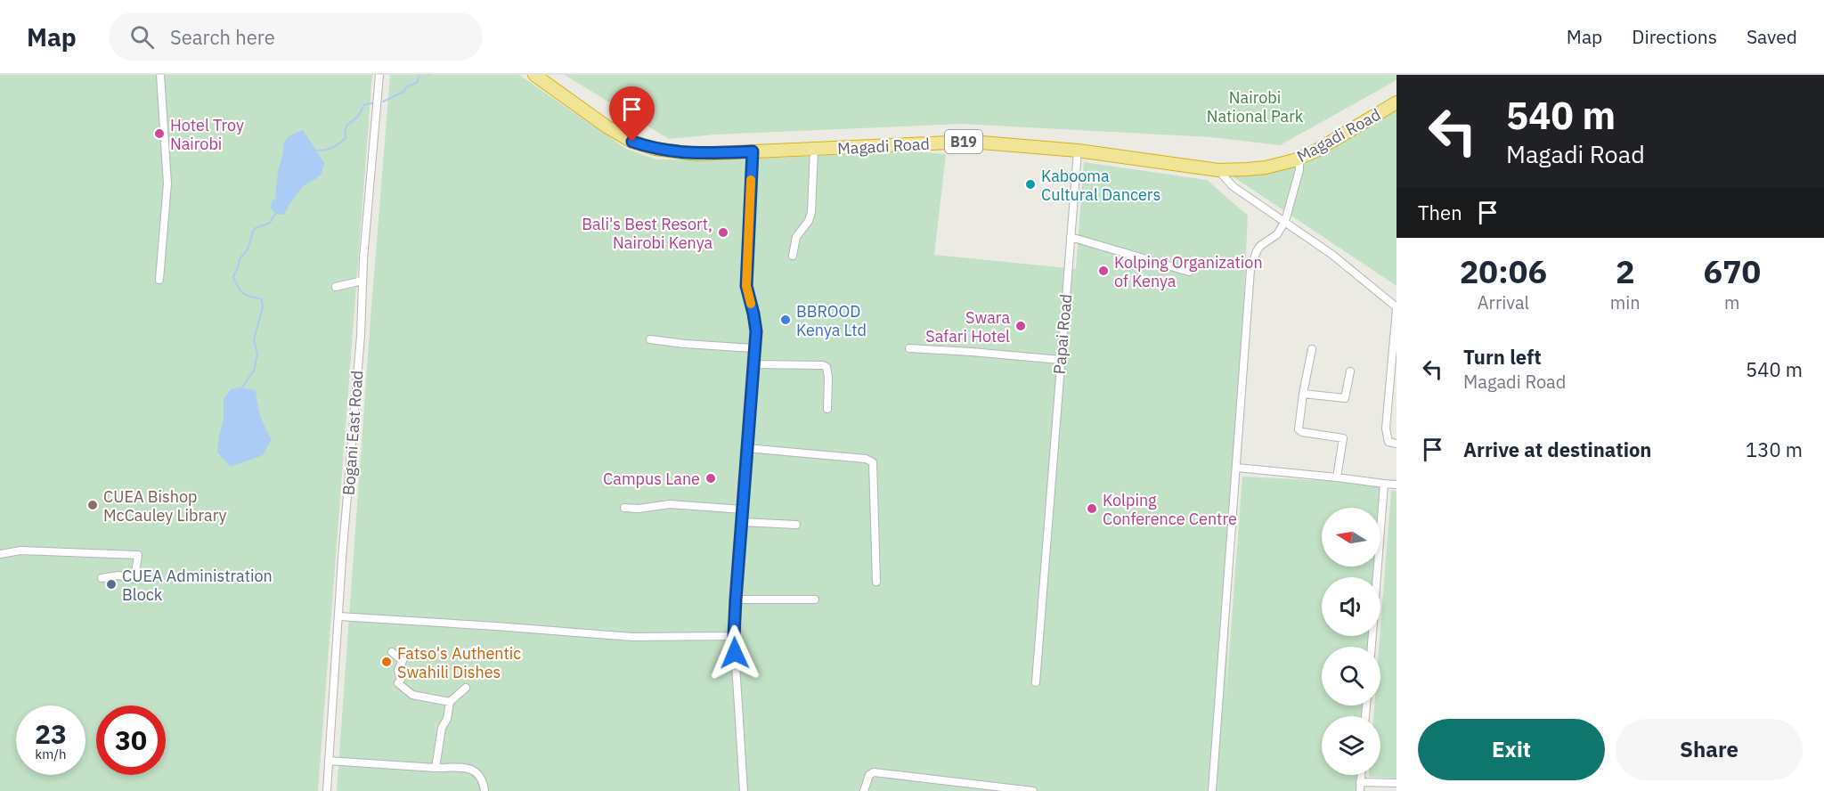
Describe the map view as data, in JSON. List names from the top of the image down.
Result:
{
  "streets": {
    "highway": ["Magadi Road", "B19"],
    "street": ["Papai Road", "Bogani East Road"]
  },
  "crossings": [
    ["Magadi Road", "Papai Road"]
  ],
  "parks": ["Nairobi National Park"],
  "places": [
    "Hotel Troy Nairobi",
    "Kabooma Cultural Dancers",
    "Bali's Best Resort, Nairobi Kenya",
    "Kolping Organization of Kenya",
    "BBROOD Kenya Ltd",
    "Swara Safari Hotel",
    "Campus Lane",
    "CUEA Bishop McCauley Library",
    "Kolping Conference Centre",
    "CUEA Administration Block",
    "Fatso's Authentic Swahili Dishes"
  ],
  "north": "left",
  "page": {
    "header": "Map",
    "search": "Search here",
    "nav": ["Map", "Directions", "Saved"],
    "turn": ["540 m", "Magadi Road"],
    "then": "Then",
    "eta": [
      "20:06",
      "Arrival",
      "2",
      "min",
      "670",
      "m"
    ],
    "list": [
      {
        "name": "Turn left",
        "note": "Magadi Road",
        "value": "540 m"
      },
      {
        "name": "Arrive at destination",
        "value": "130 m"
      }
    ],
    "speed": "23 km/h",
    "limit": "30",
    "buttons": ["Exit", "Share"]
  }
}
